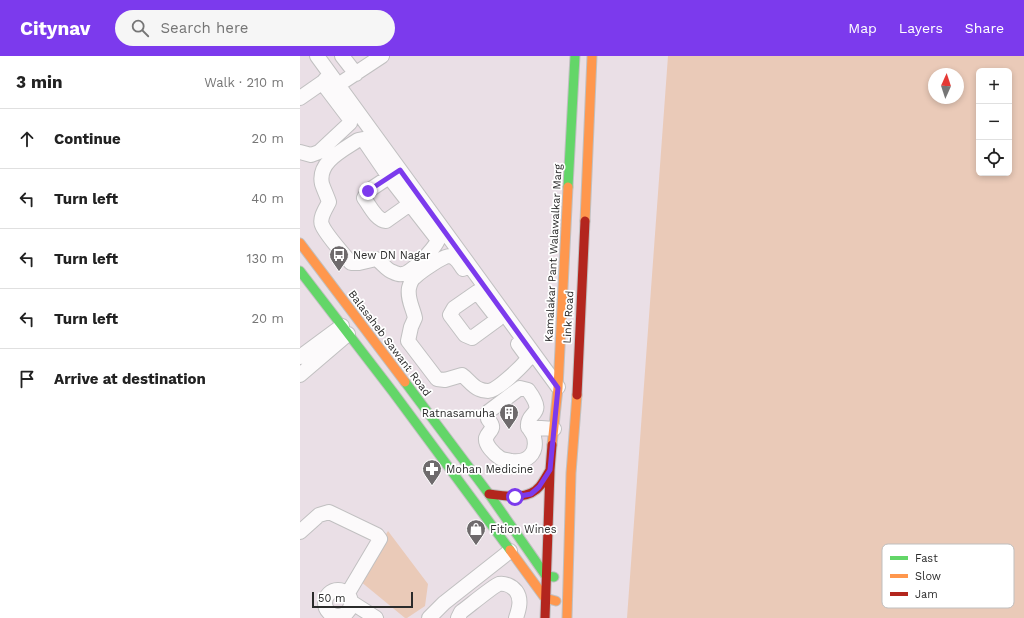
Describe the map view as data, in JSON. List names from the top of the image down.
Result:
{
  "streets": {
    "main road": ["Kamalakar Pant Walawalkar Marg", "Link Road", "Balasaheb Sawant Road"]
  },
  "crossings": [
    ["Kamalakar Pant Walawalkar Marg", "Balasaheb Sawant Road"]
  ],
  "places": {
    "bus stop": ["New DN Nagar"],
    "building": ["Ratnasamuha"],
    "pharmacy": ["Mohan Medicine"],
    "shop": ["Fition Wines"]
  },
  "legend": ["Fast", "Slow", "Jam"],
  "scale_bar": "50 m",
  "north": "top",
  "page": {
    "header": "Citynav",
    "search": "Search here",
    "nav": ["Map", "Layers", "Share"],
    "heading": ["3 min", "Walk · 210 m"],
    "map_buttons": ["+", "−"],
    "list": [
      ["Continue", "20 m"],
      ["Turn left", "40 m"],
      ["Turn left", "130 m"],
      ["Turn left", "20 m"],
      "Arrive at destination"
    ],
    "scale": "50 m"
  }
}
